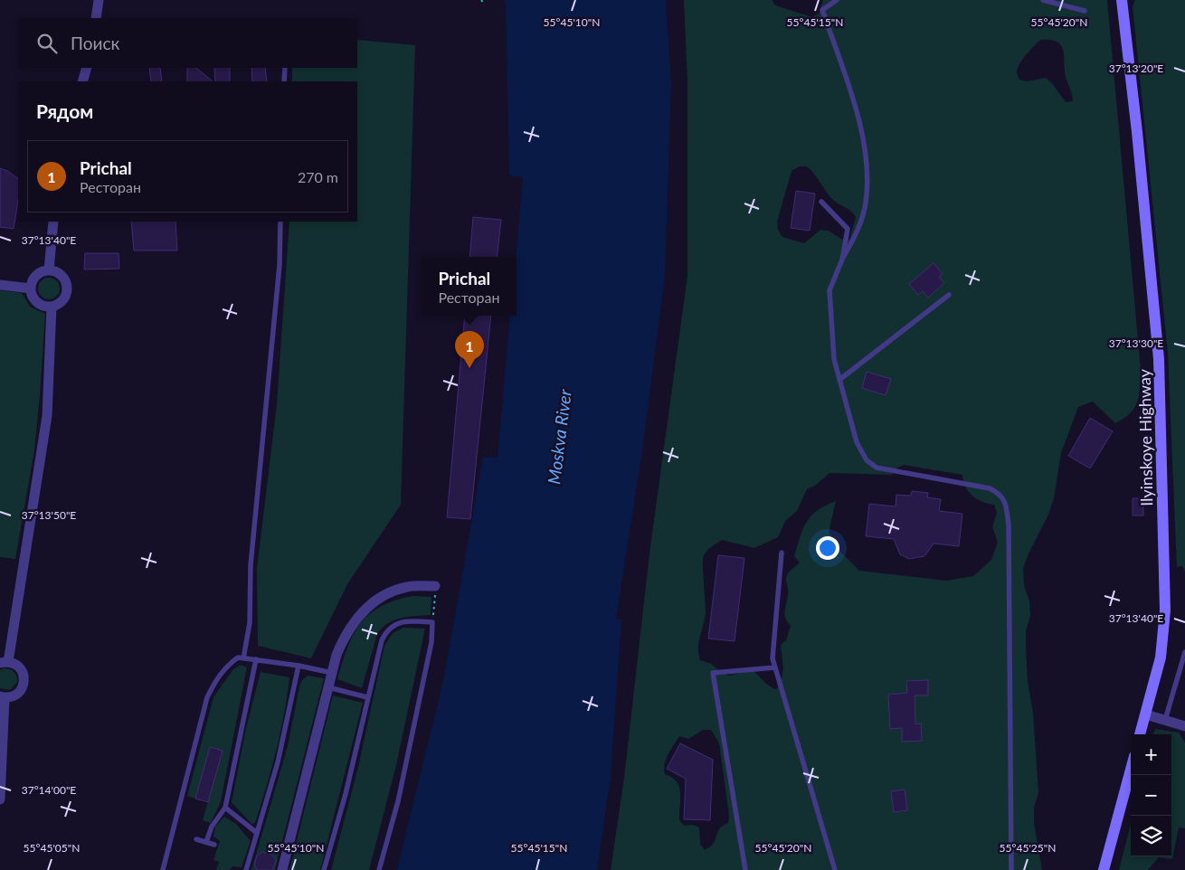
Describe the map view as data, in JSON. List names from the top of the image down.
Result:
{
  "streets": {
    "main road": ["Ilyinskoye Highway"]
  },
  "water": ["Moskva River"],
  "page": {
    "search": "Поиск",
    "heading": "Рядом",
    "list": [
      {
        "mark": "1",
        "name": "Prichal",
        "note": "Ресторан",
        "value": "270 m"
      }
    ],
    "popup": ["Prichal", "Ресторан"],
    "pins": "1",
    "map_buttons": ["+", "−"]
  },
  "coordinates": [
    "55°45'10\"N",
    "55°45'15\"N",
    "55°45'20\"N",
    "37°13'20\"E",
    "37°13'40\"E",
    "37°13'30\"E",
    "37°13'50\"E",
    "37°14'00\"E",
    "55°45'25\"N",
    "55°45'05\"N"
  ]
}
